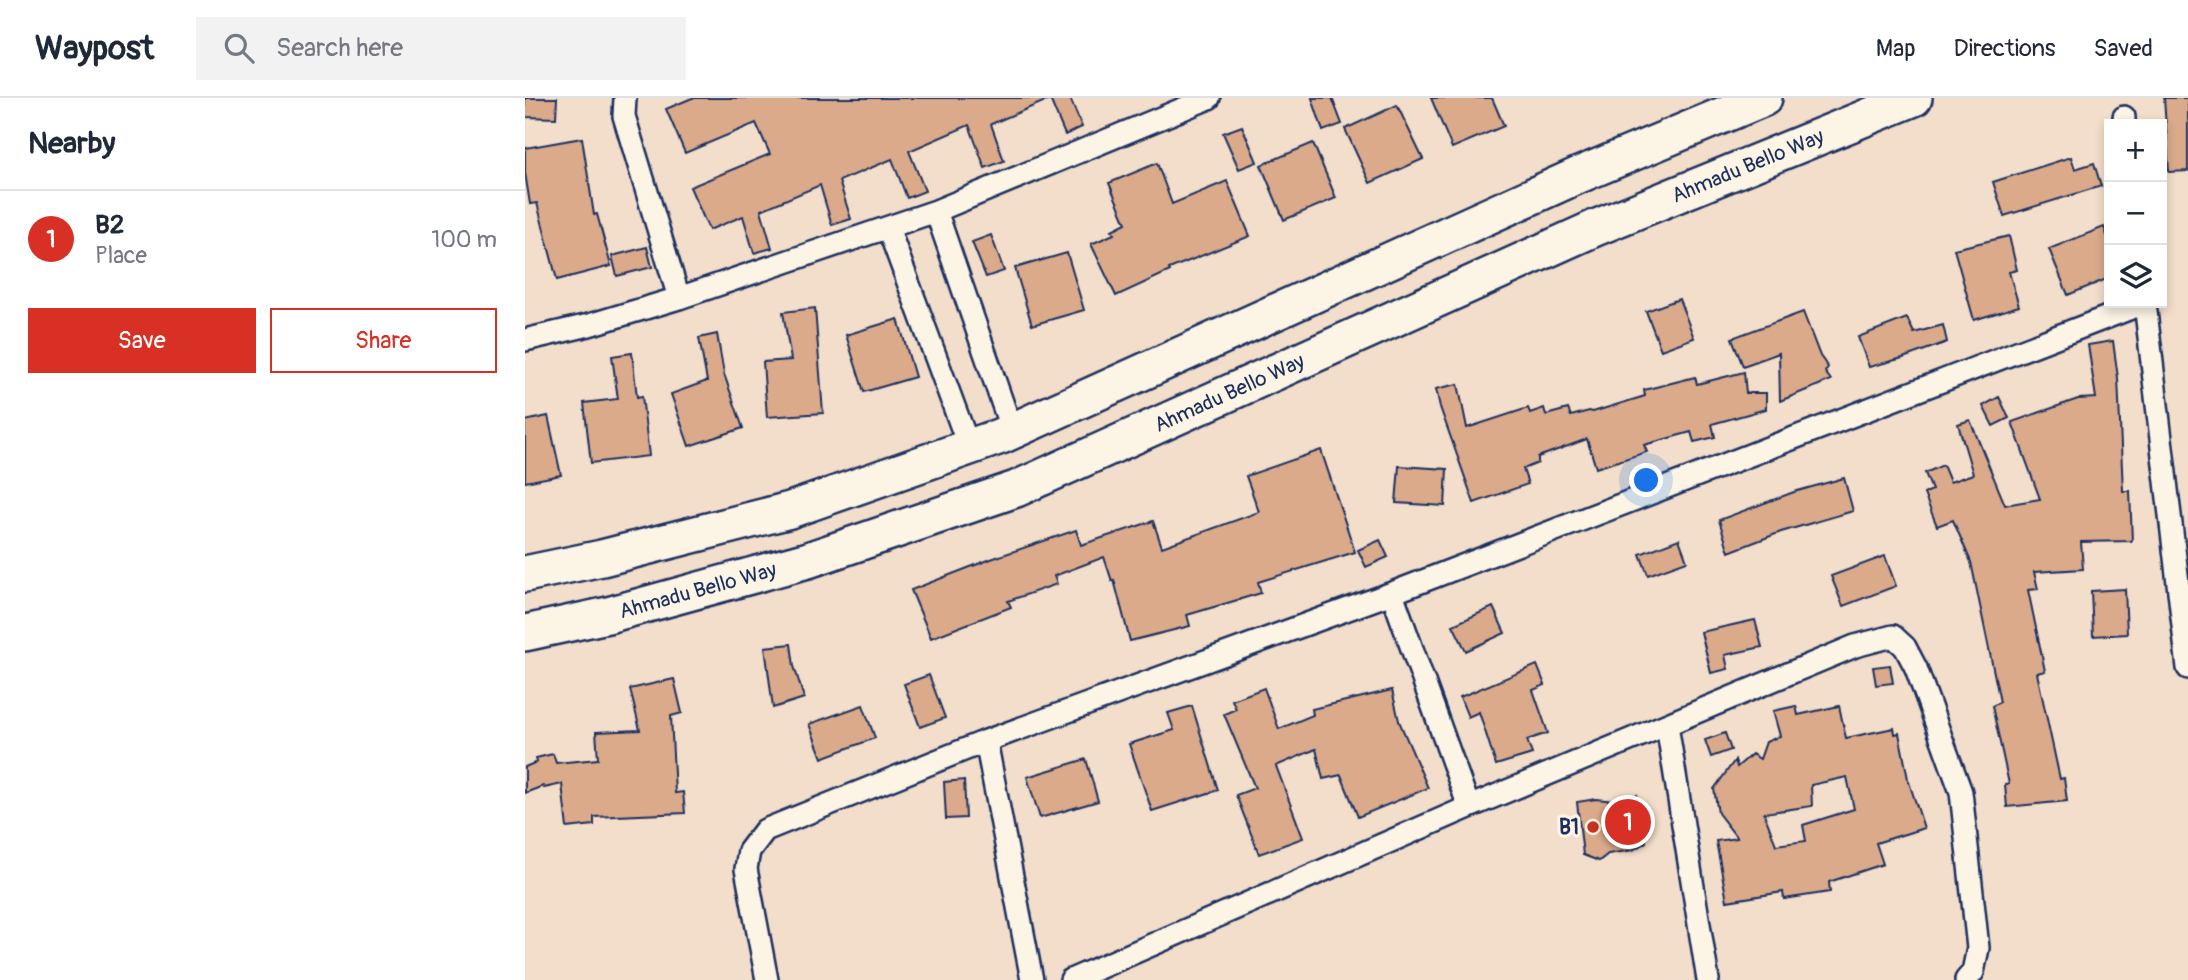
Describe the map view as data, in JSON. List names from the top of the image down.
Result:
{
  "streets": {
    "main road": ["Ahmadu Bello Way"]
  },
  "places": ["B1"],
  "page": {
    "header": "Waypost",
    "search": "Search here",
    "nav": ["Map", "Directions", "Saved"],
    "heading": "Nearby",
    "map_buttons": ["+", "−"],
    "list": [
      {
        "mark": "1",
        "name": "B2",
        "note": "Place",
        "value": "100 m"
      }
    ],
    "buttons": ["Save", "Share"],
    "pins": "1"
  }
}
